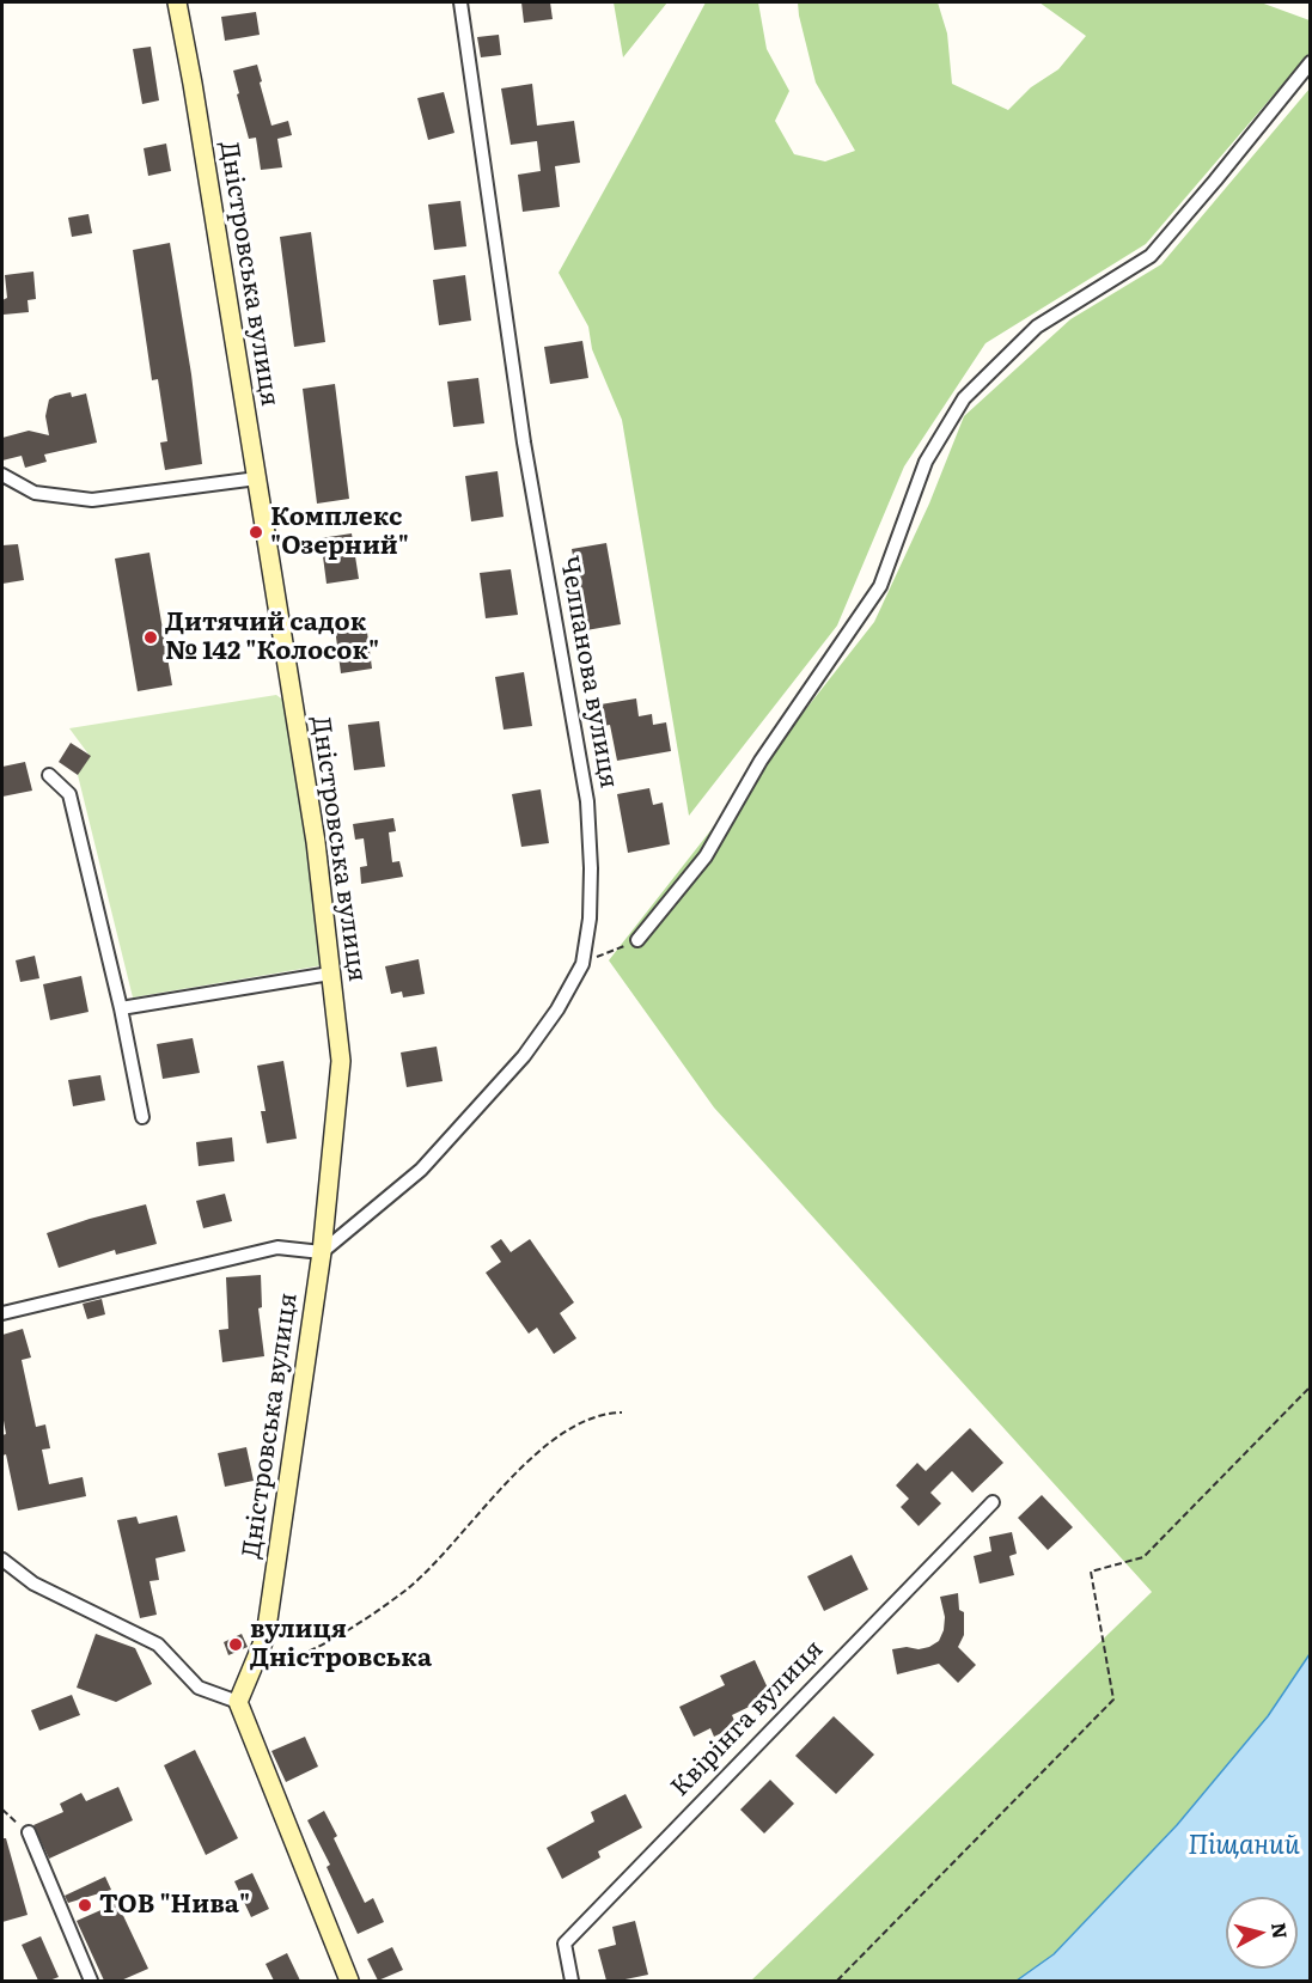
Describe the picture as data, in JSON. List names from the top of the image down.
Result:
{
  "streets": {
    "street": ["Дністровська вулиця", "Челпанова вулиця", "Квірінга вулиця"]
  },
  "crossings": [
    ["Дністровська вулиця", "Челпанова вулиця"]
  ],
  "water": ["Піщаний"],
  "places": [
    "Комплекс \"Озерний\"",
    "Дитячий садок № 142 \"Колосок\"",
    "вулиця Дністровська",
    "ТОВ \"Нива\""
  ],
  "north": "right"
}
